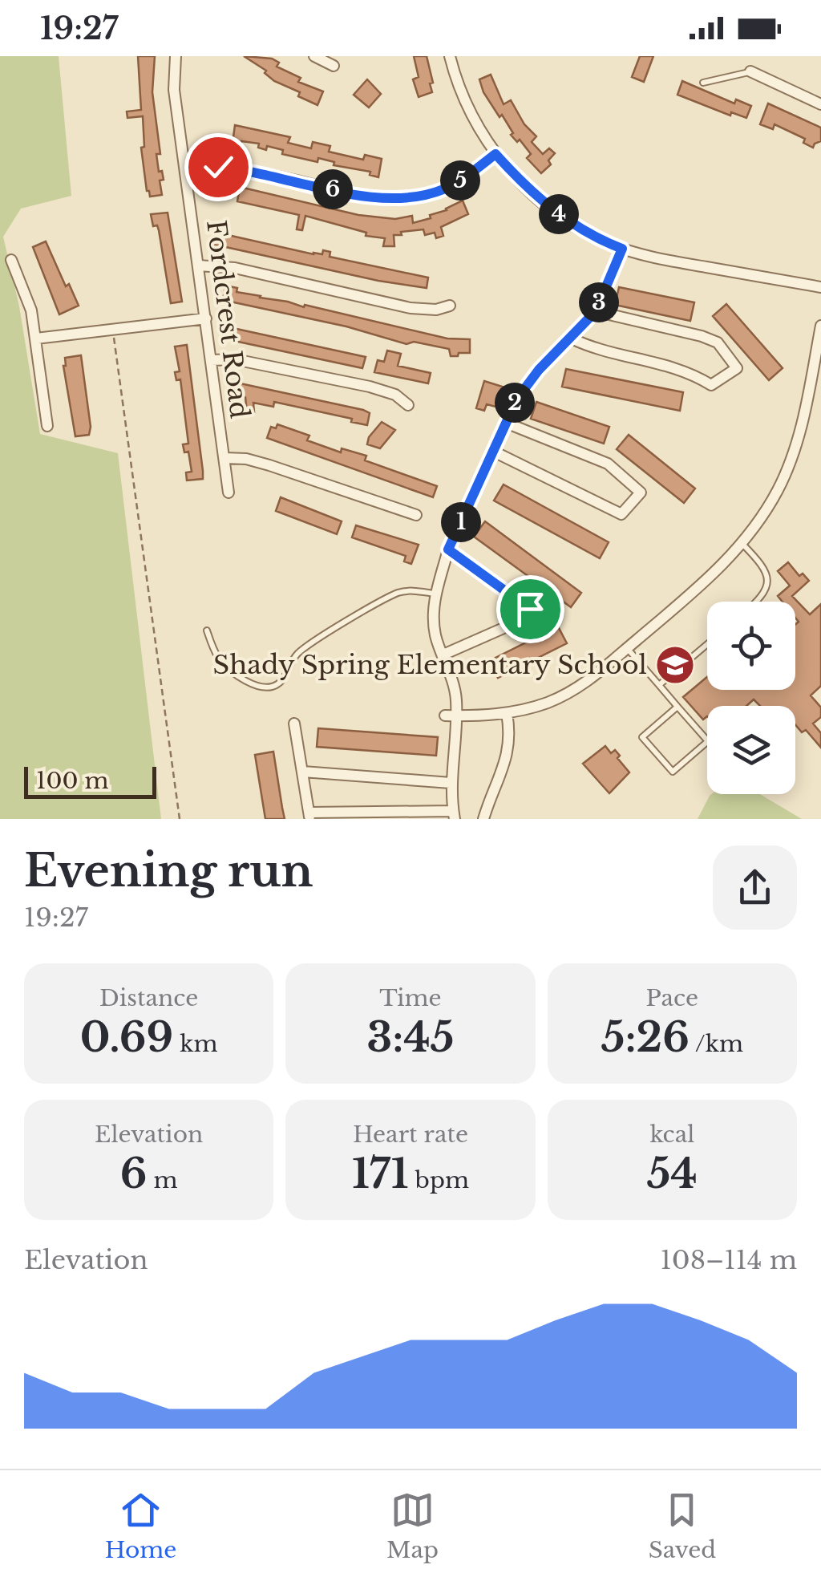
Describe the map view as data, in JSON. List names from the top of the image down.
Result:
{
  "streets": {
    "street": ["Fordcrest Road"]
  },
  "places": {
    "school or university": ["Shady Spring Elementary School"]
  },
  "scale_bar": "100 m",
  "page": {
    "status": "19:27",
    "pins": [
      "5",
      "6",
      "4",
      "3",
      "2",
      "1"
    ],
    "scale": "100 m",
    "heading": ["Evening run", "19:27"],
    "stats": [
      ["Distance", "0.69 km"],
      ["Time", "3:45"],
      ["Pace", "5:26 /km"],
      ["Elevation", "6 m"],
      ["Heart rate", "171 bpm"],
      ["kcal", "54"]
    ],
    "chart": ["Elevation", "108–114 m"],
    "tabs": ["Home", "Map", "Saved"]
  }
}
